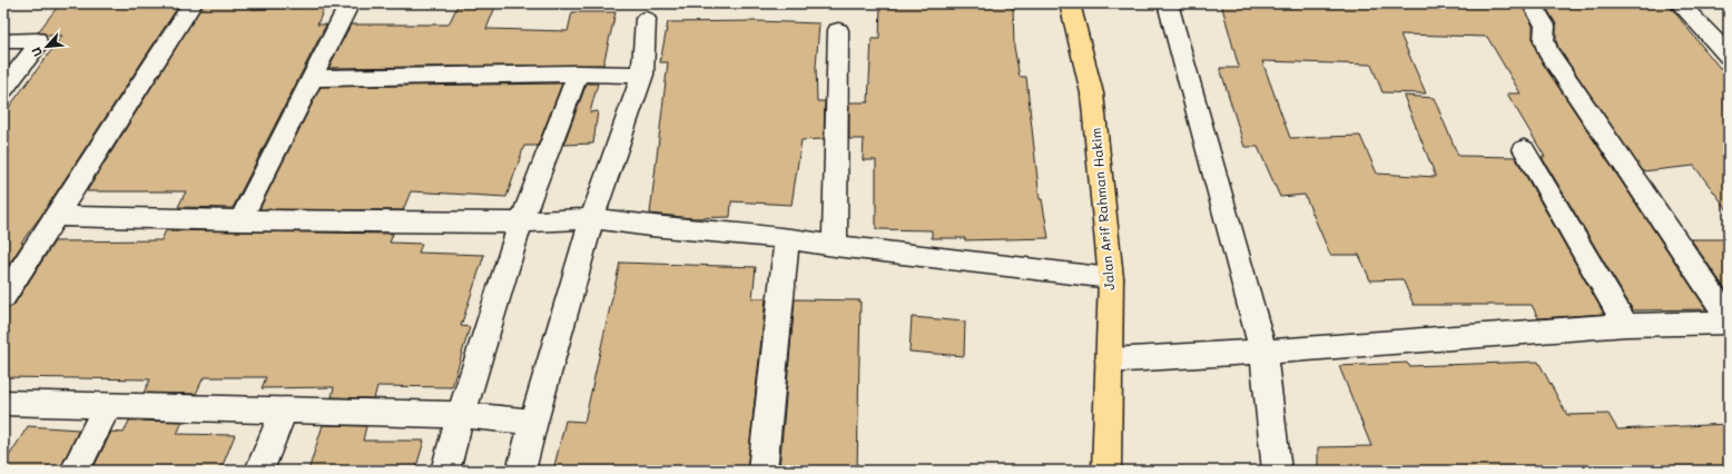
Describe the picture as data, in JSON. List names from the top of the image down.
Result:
{
  "streets": {
    "main road": ["Jalan Arif Rahman Hakim"]
  },
  "north": "bottom left"
}
